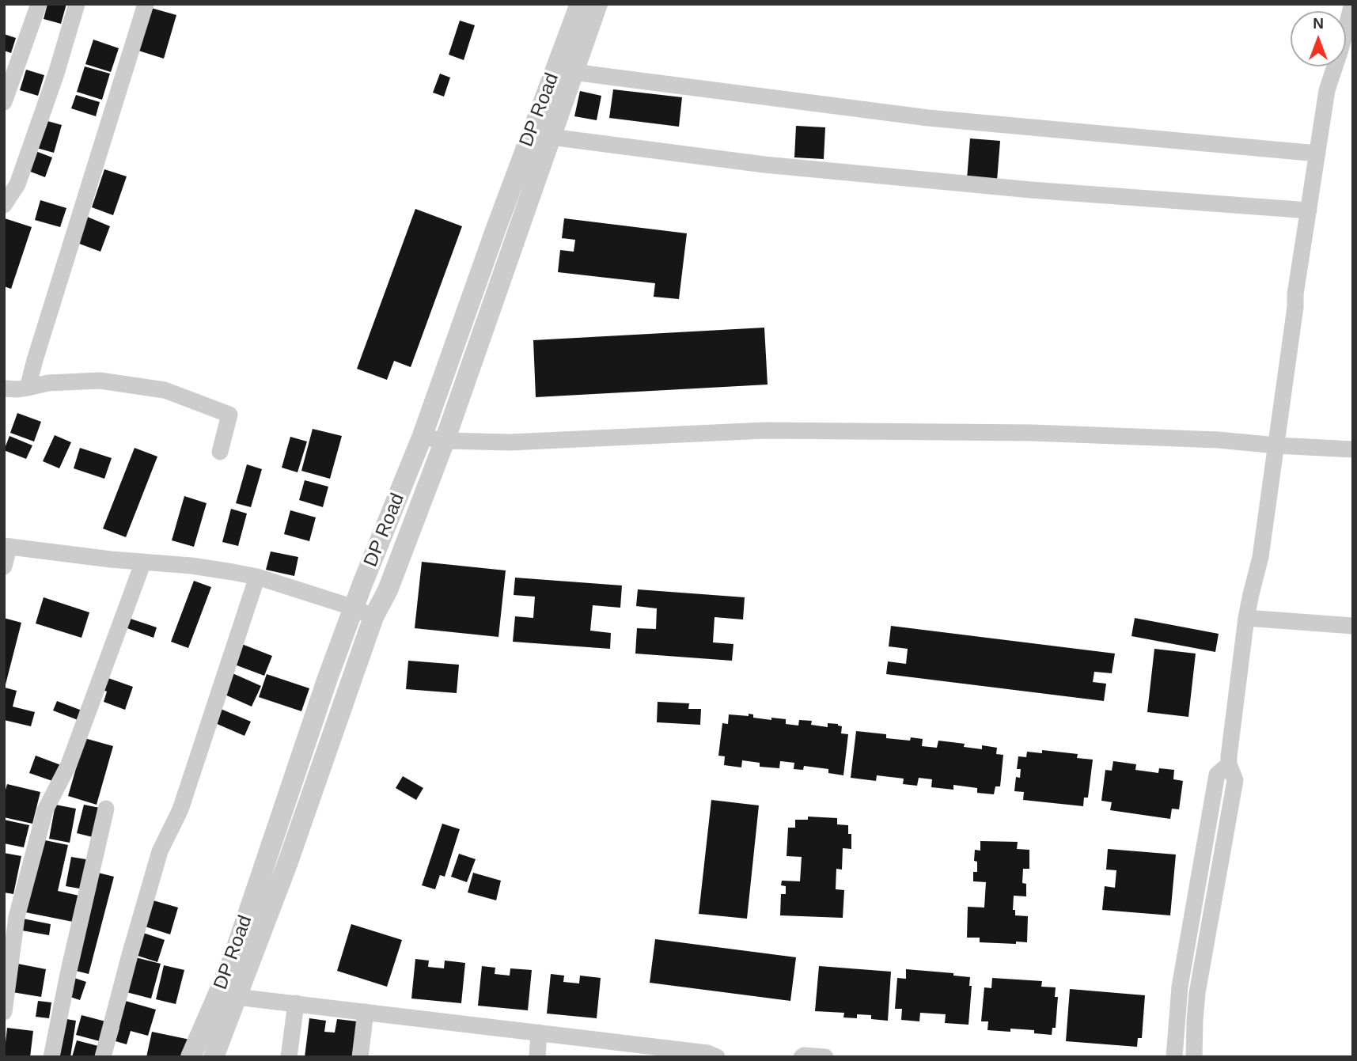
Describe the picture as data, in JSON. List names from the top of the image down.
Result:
{
  "streets": {
    "street": ["DP Road"]
  },
  "north": "top"
}
